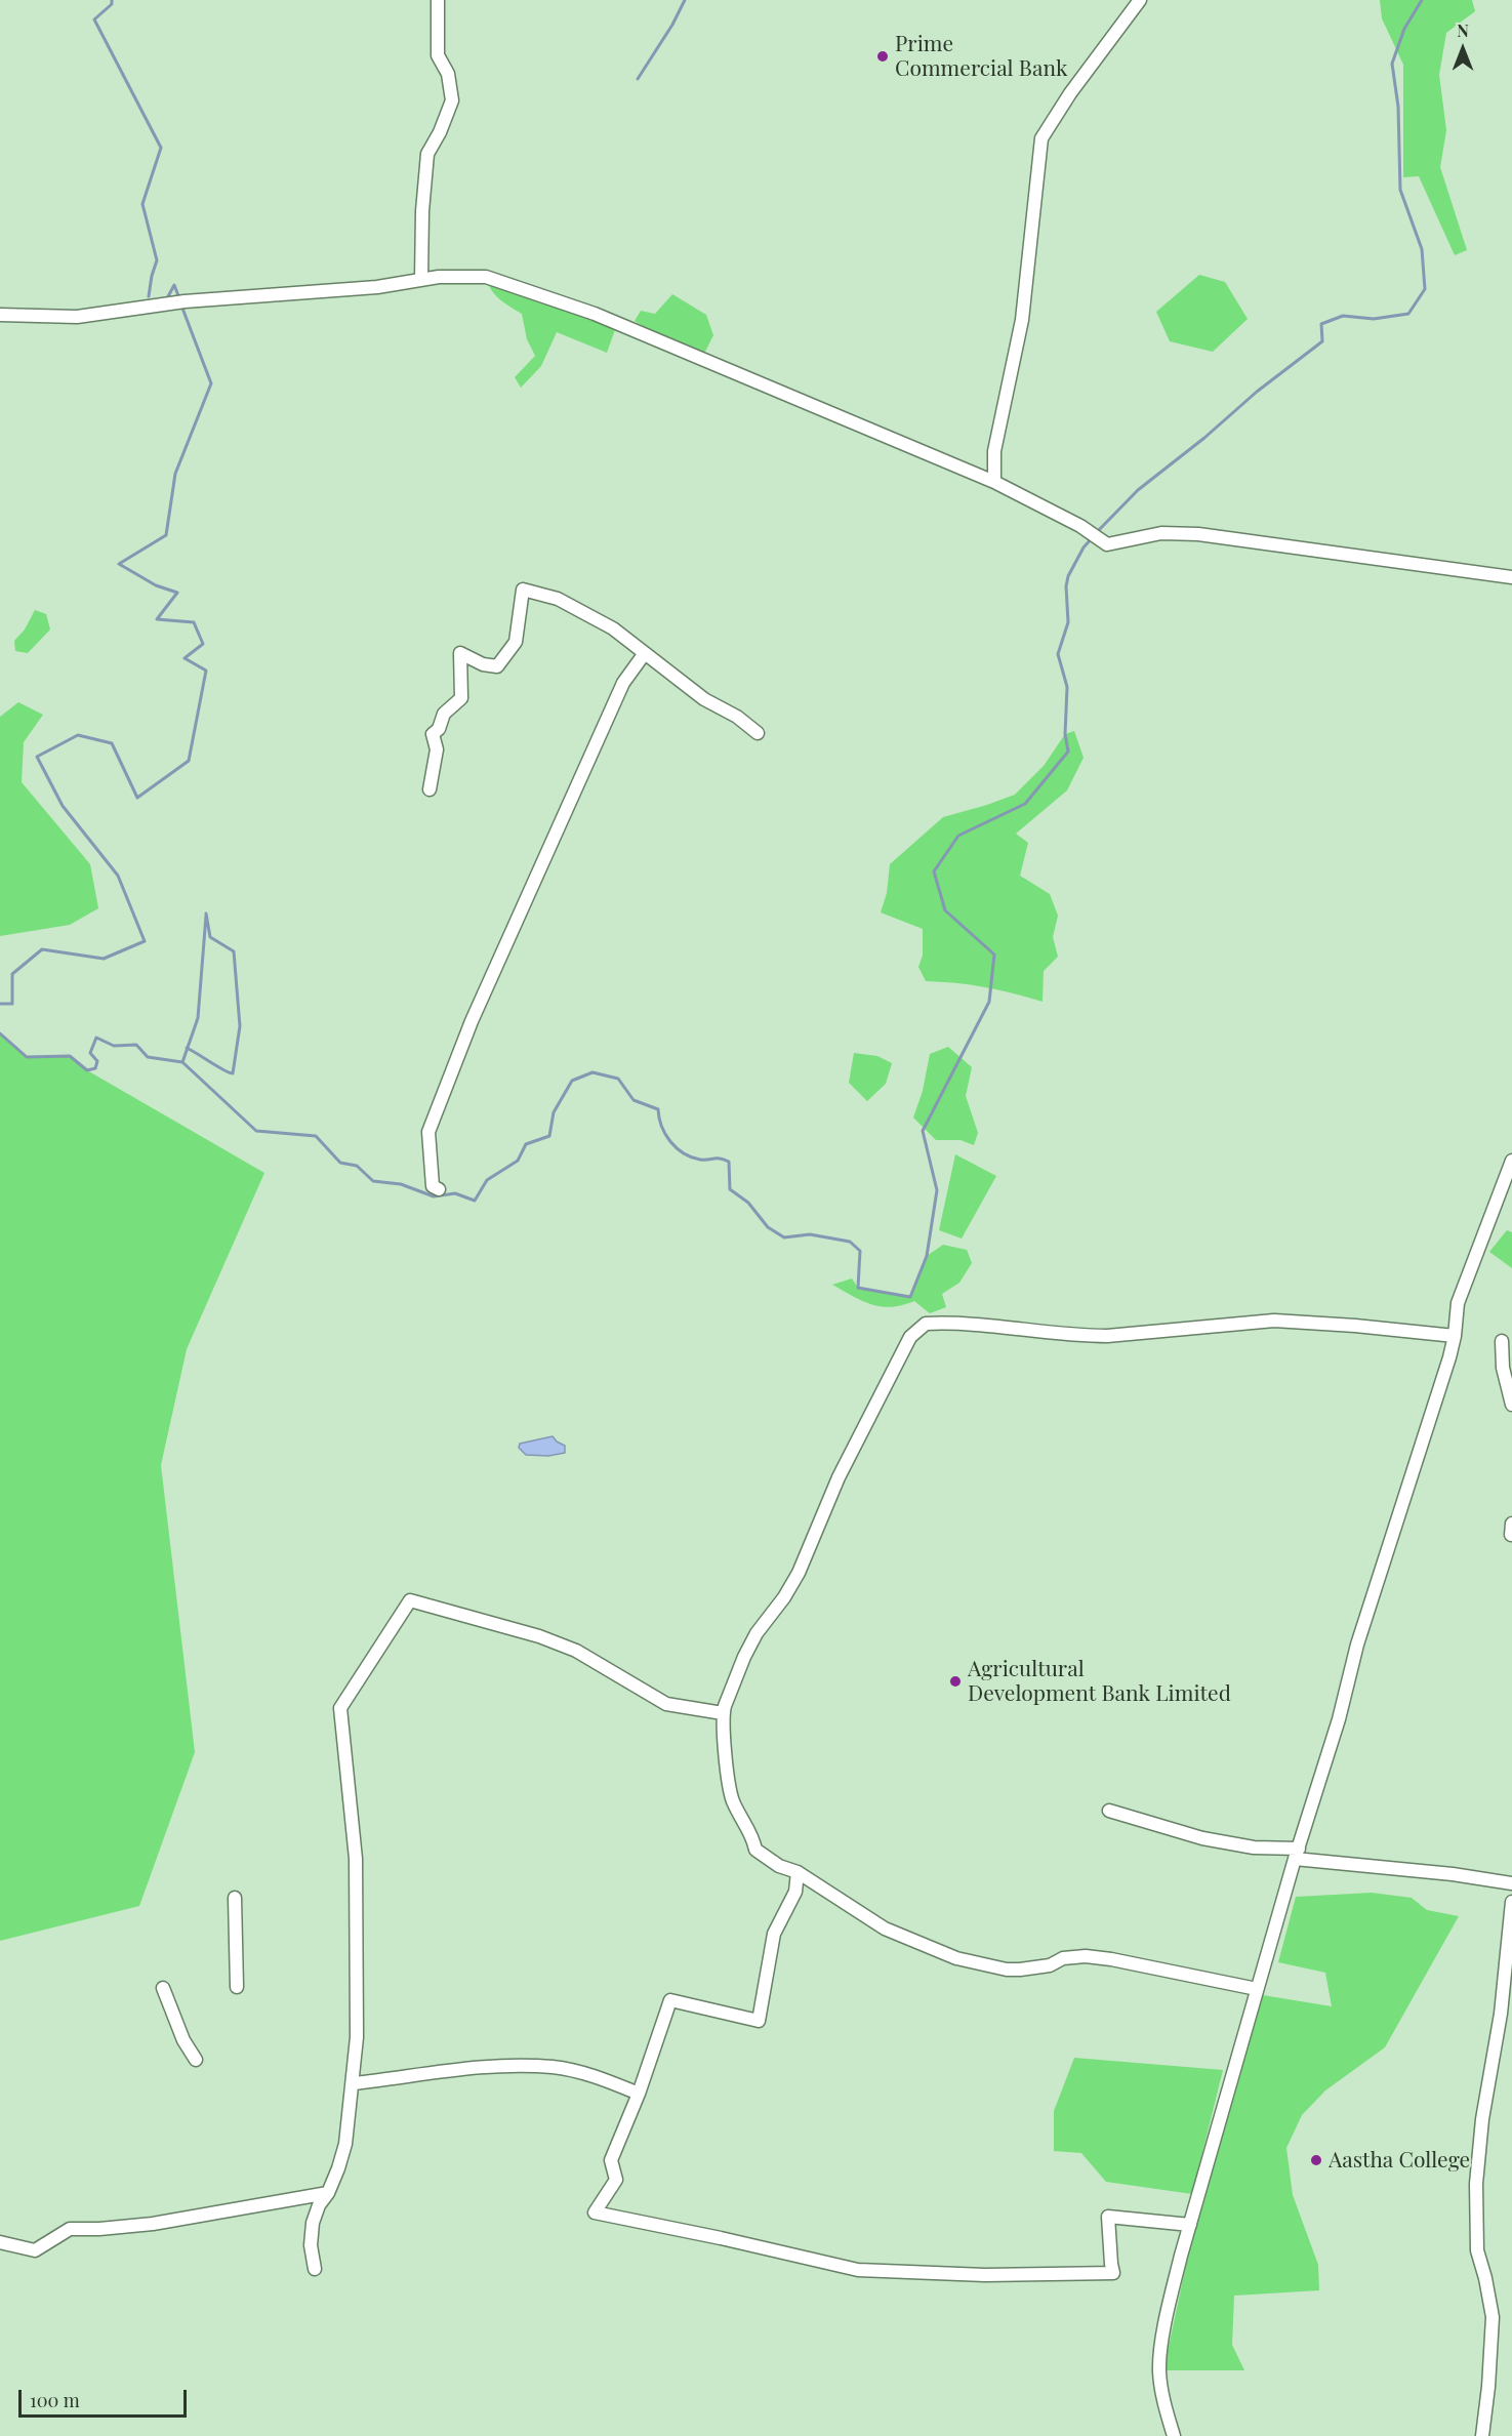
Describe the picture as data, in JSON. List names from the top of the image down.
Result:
{
  "places": ["Prime Commercial Bank", "Agricultural Development Bank Limited", "Aastha College"],
  "scale_bar": "100 m",
  "north": "top"
}
